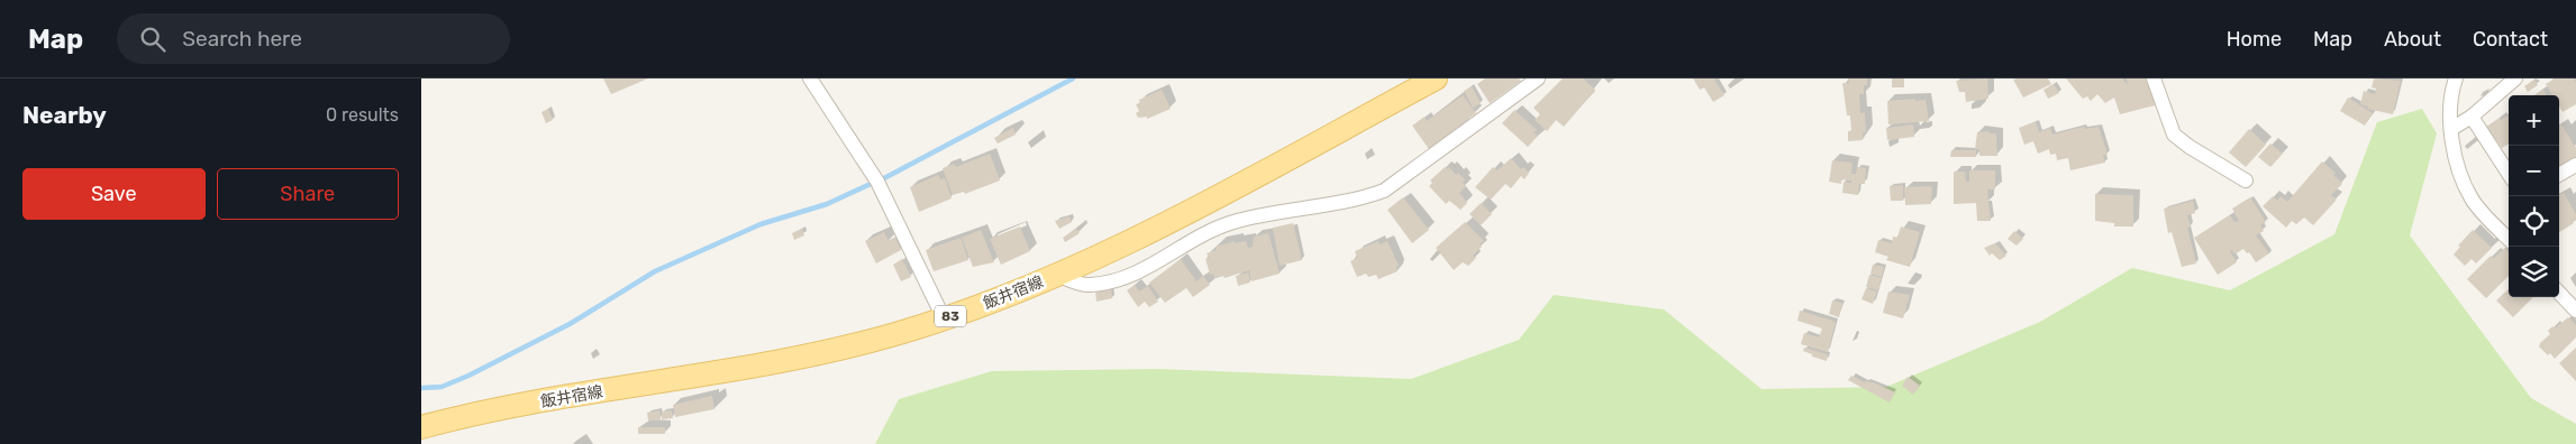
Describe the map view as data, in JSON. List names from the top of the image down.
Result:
{
  "streets": {
    "main road": ["飯井宿線", "83"]
  },
  "page": {
    "header": "Map",
    "search": "Search here",
    "nav": [
      "Home",
      "Map",
      "About",
      "Contact"
    ],
    "heading": ["Nearby", "0 results"],
    "map_buttons": ["+", "−"],
    "buttons": ["Save", "Share"]
  }
}
